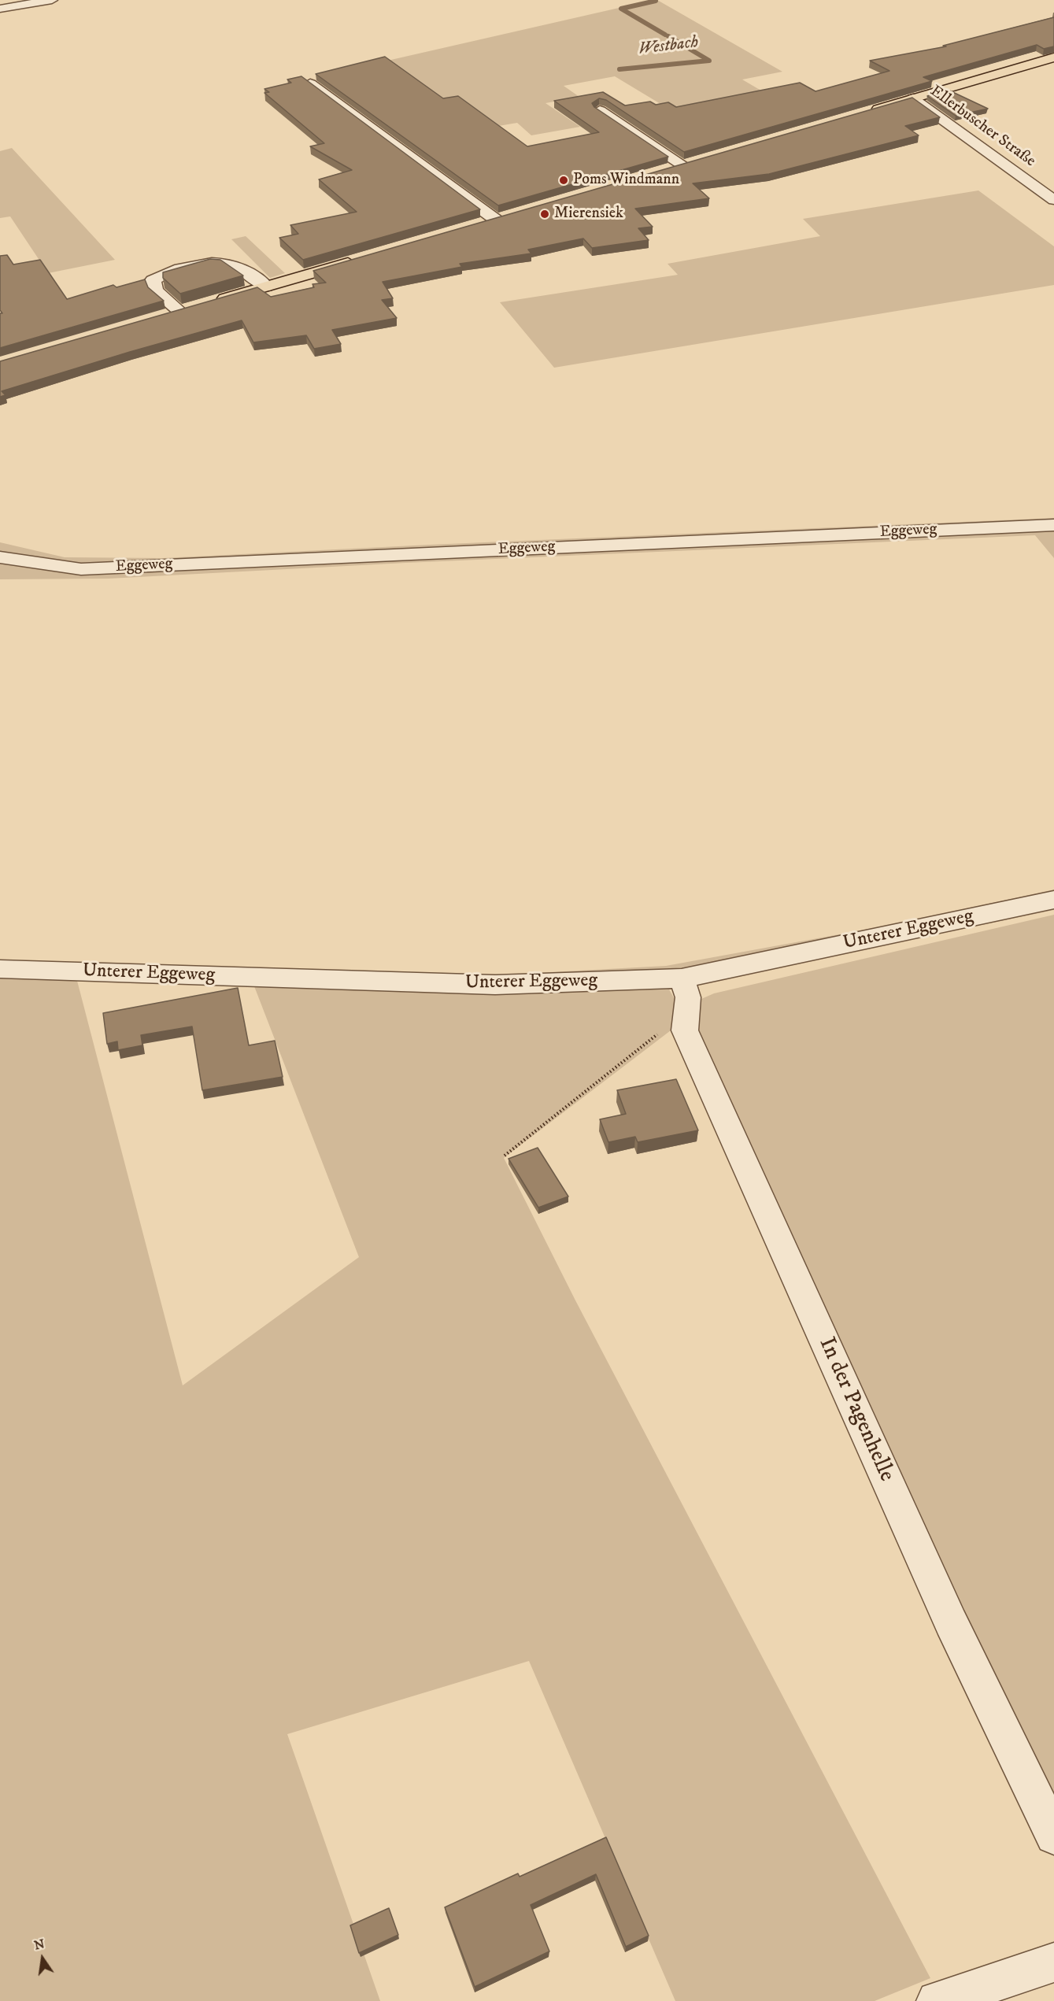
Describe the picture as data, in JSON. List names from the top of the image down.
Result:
{
  "streets": {
    "main road": ["Ellerbuscher Straße"],
    "street": ["Eggeweg", "Unterer Eggeweg", "In der Pagenhelle"]
  },
  "crossings": [
    ["Unterer Eggeweg", "In der Pagenhelle"]
  ],
  "water": ["Westbach"],
  "places": ["Poms Windmann", "Mierensiek"],
  "north": "top"
}
